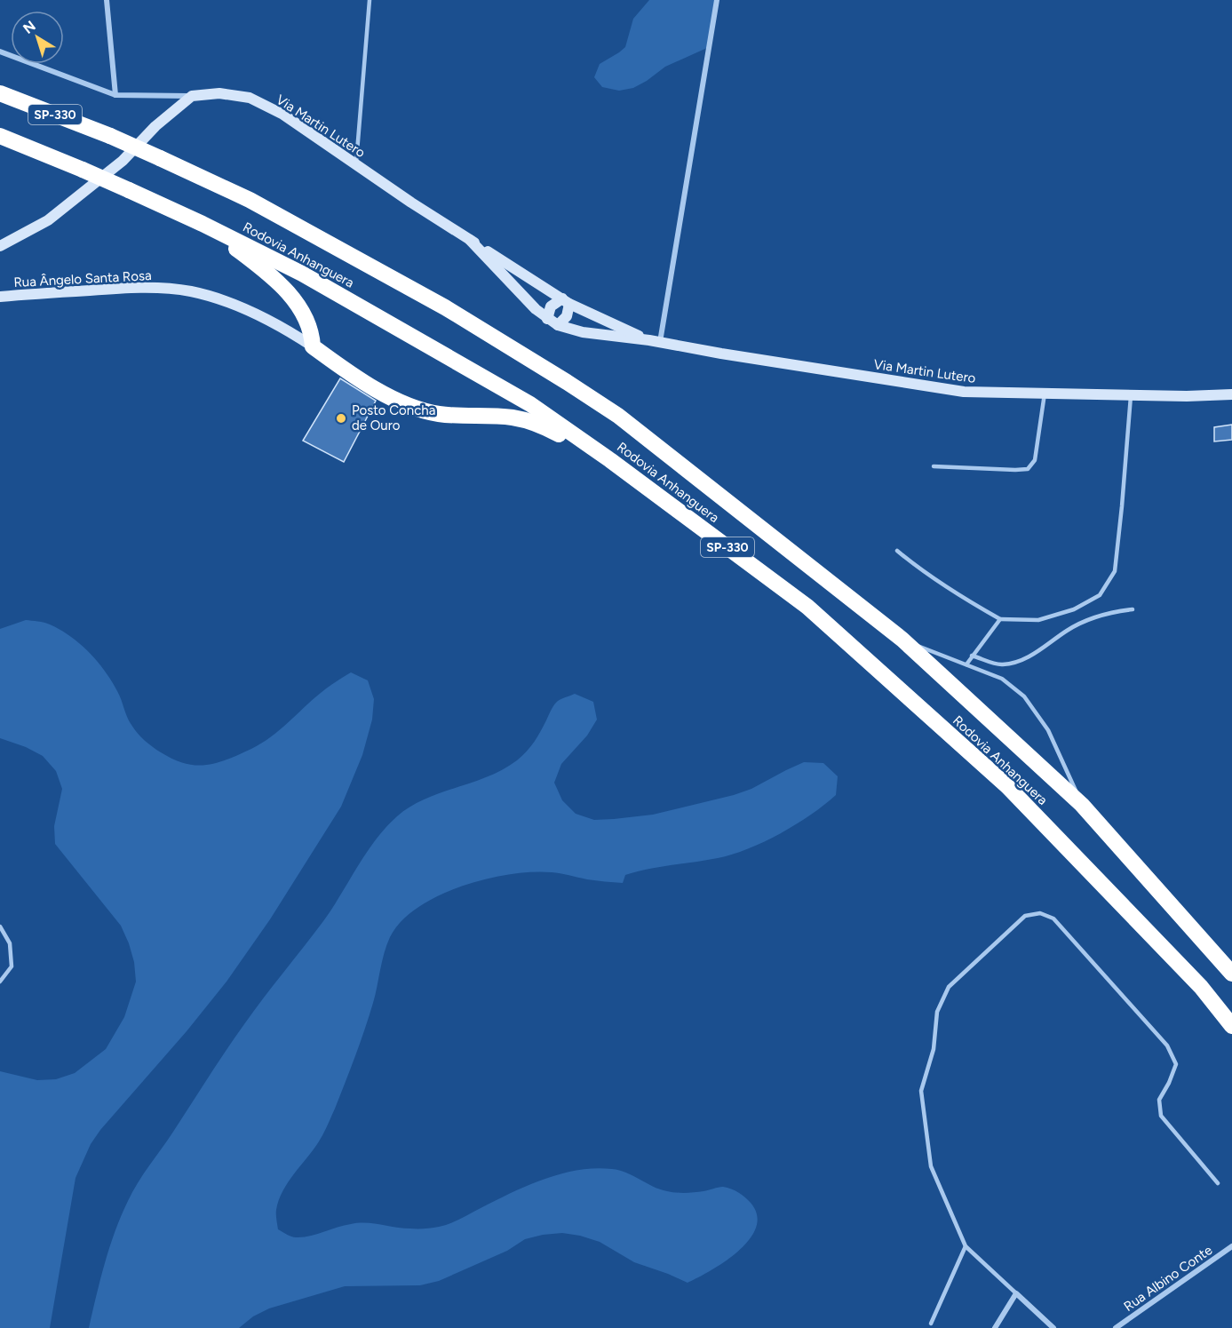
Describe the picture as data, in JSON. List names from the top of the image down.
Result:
{
  "streets": {
    "highway": ["SP-330", "Rodovia Anhanguera"],
    "street": ["Via Martin Lutero", "Rua Ângelo Santa Rosa", "Rua Albino Conte"]
  },
  "places": ["Posto Concha de Ouro"],
  "north": "top left"
}
